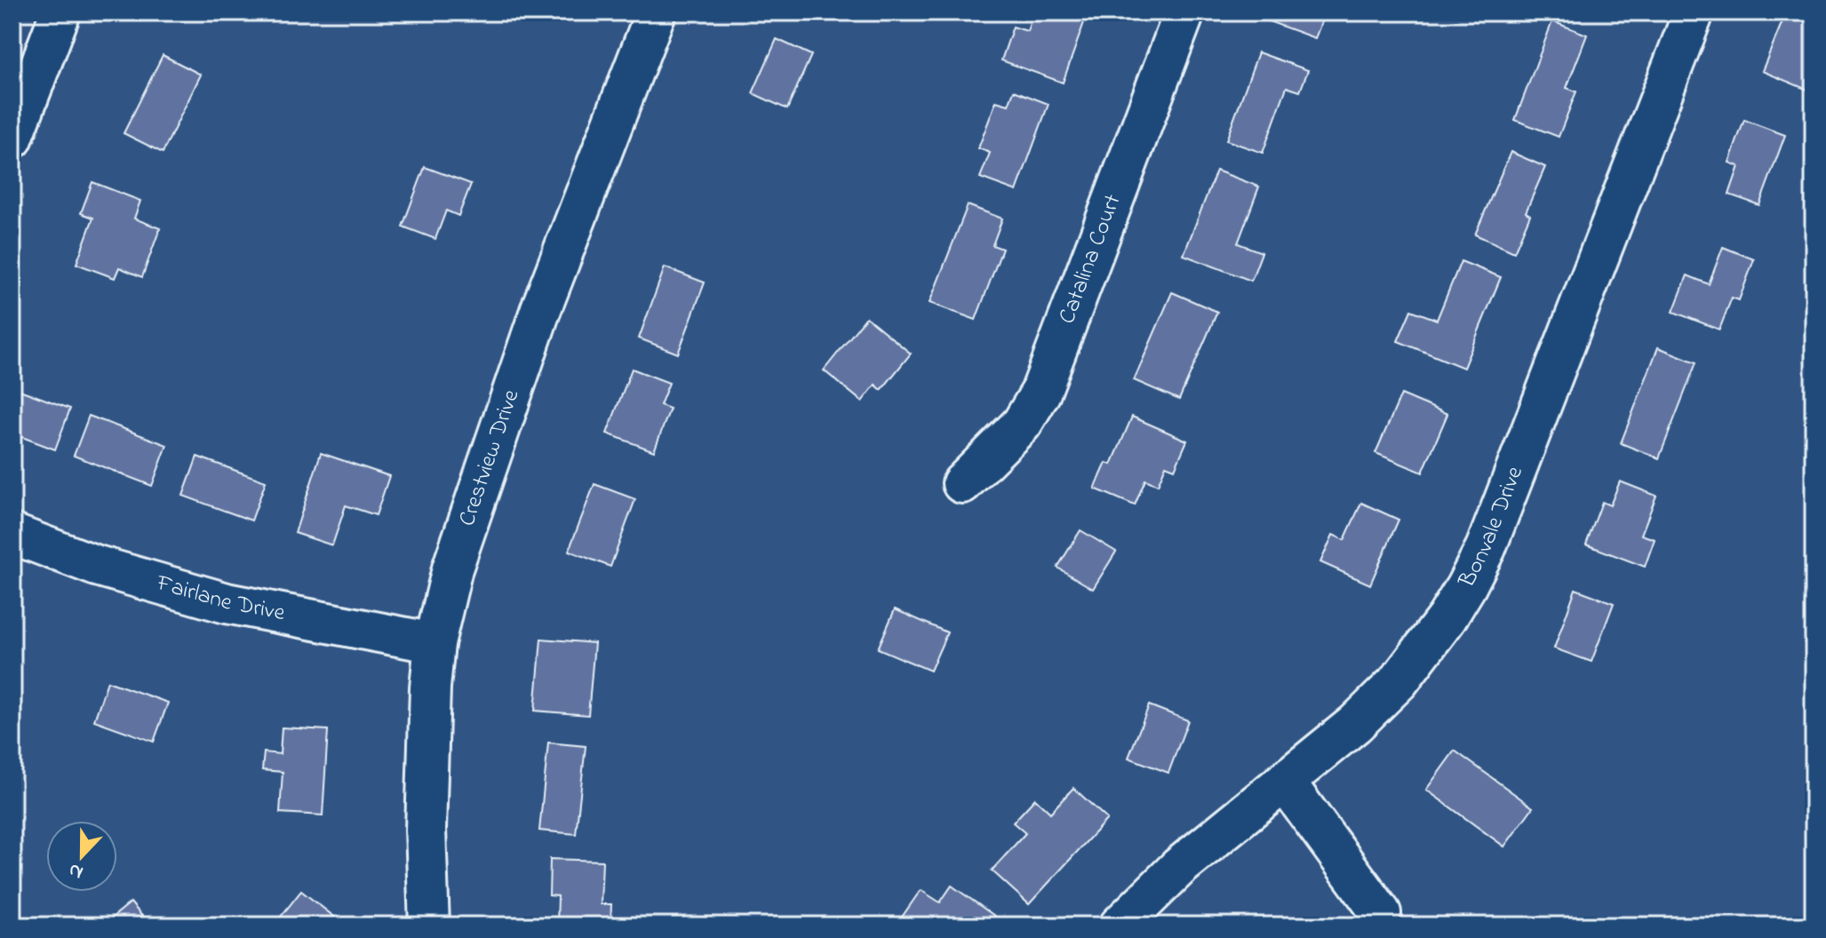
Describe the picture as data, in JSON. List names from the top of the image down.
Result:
{
  "streets": {
    "street": [
      "Catalina Court",
      "Crestview Drive",
      "Bonvale Drive",
      "Fairlane Drive"
    ]
  },
  "crossings": [
    ["Crestview Drive", "Fairlane Drive"]
  ],
  "north": "bottom"
}
